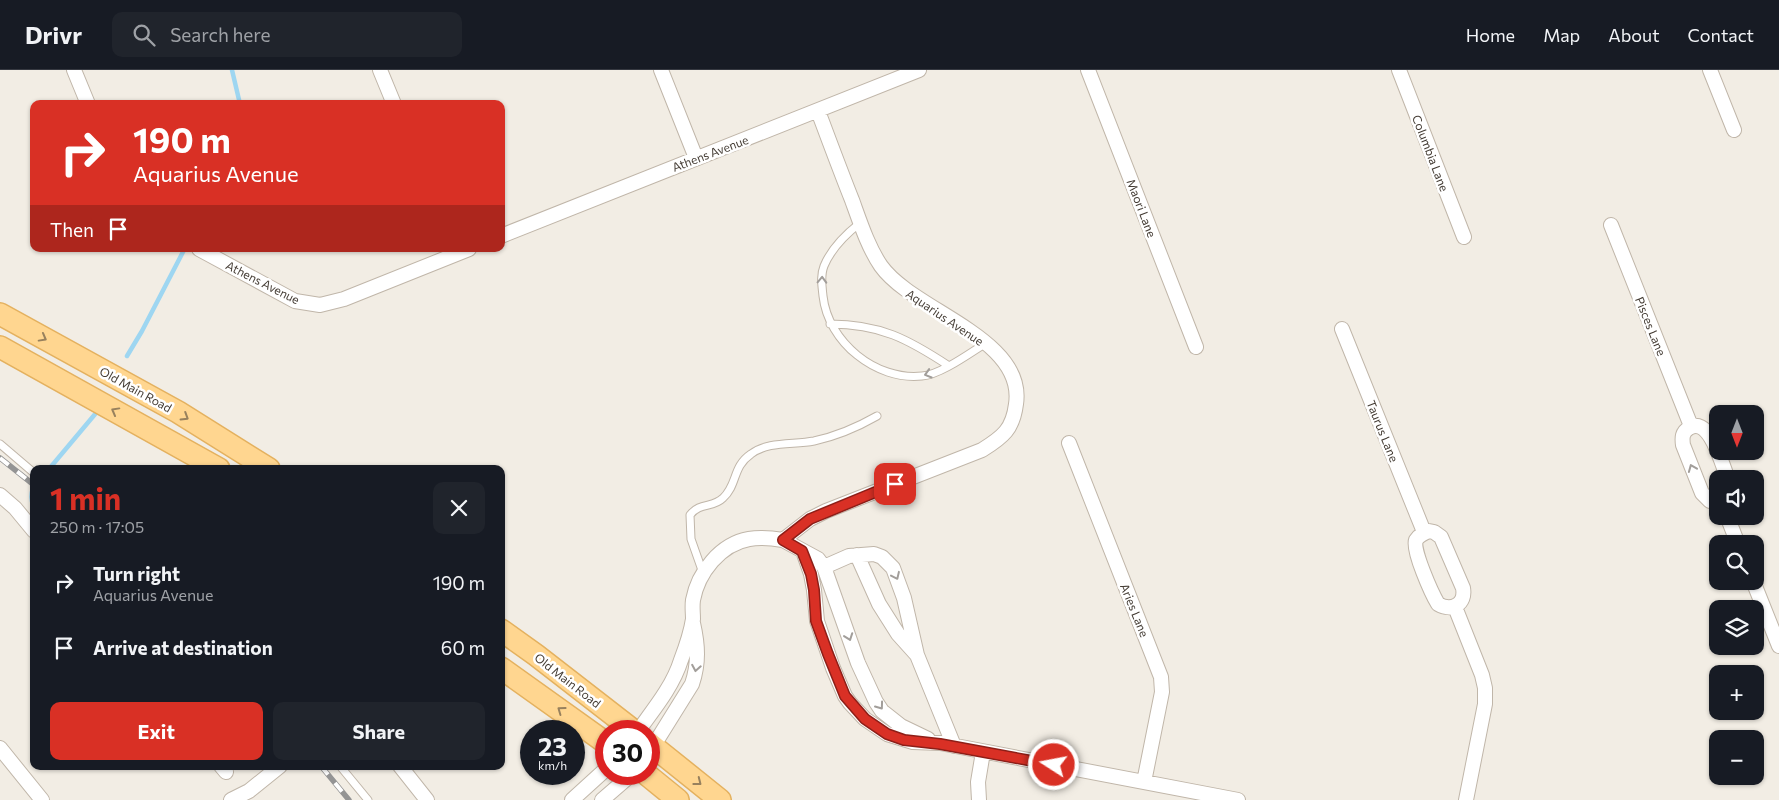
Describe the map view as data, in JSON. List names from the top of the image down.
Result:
{
  "streets": {
    "main road": ["Old Main Road"],
    "street": [
      "Athens Avenue",
      "Columbia Lane",
      "Maori Lane",
      "Aquarius Avenue",
      "Pisces Lane",
      "Taurus Lane",
      "Aries Lane"
    ]
  },
  "crossings": [
    ["Athens Avenue", "Aquarius Avenue"]
  ],
  "north": "bottom",
  "page": {
    "header": "Drivr",
    "search": "Search here",
    "nav": [
      "Home",
      "Map",
      "About",
      "Contact"
    ],
    "turn": ["190 m", "Aquarius Avenue"],
    "then": "Then",
    "map_buttons": ["+", "−"],
    "heading": ["1 min", "250 m · 17:05"],
    "list": [
      {
        "name": "Turn right",
        "note": "Aquarius Avenue",
        "value": "190 m"
      },
      {
        "name": "Arrive at destination",
        "value": "60 m"
      }
    ],
    "buttons": ["Exit", "Share"],
    "speed": "23 km/h",
    "limit": "30"
  }
}
